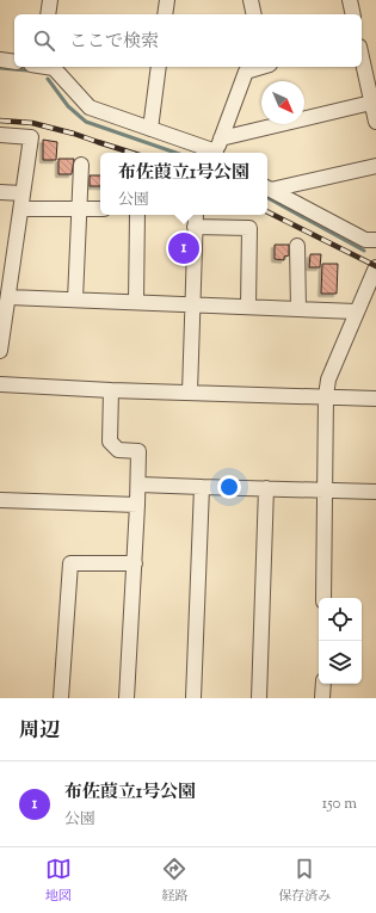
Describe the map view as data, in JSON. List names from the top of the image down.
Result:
{
  "north": "bottom right",
  "page": {
    "search": "ここで検索",
    "popup": ["布佐葭立1号公園", "公園"],
    "pins": "1",
    "heading": "周辺",
    "list": [
      {
        "mark": "1",
        "name": "布佐葭立1号公園",
        "note": "公園",
        "value": "150 m"
      }
    ],
    "nav": ["地図", "経路", "保存済み"]
  }
}
